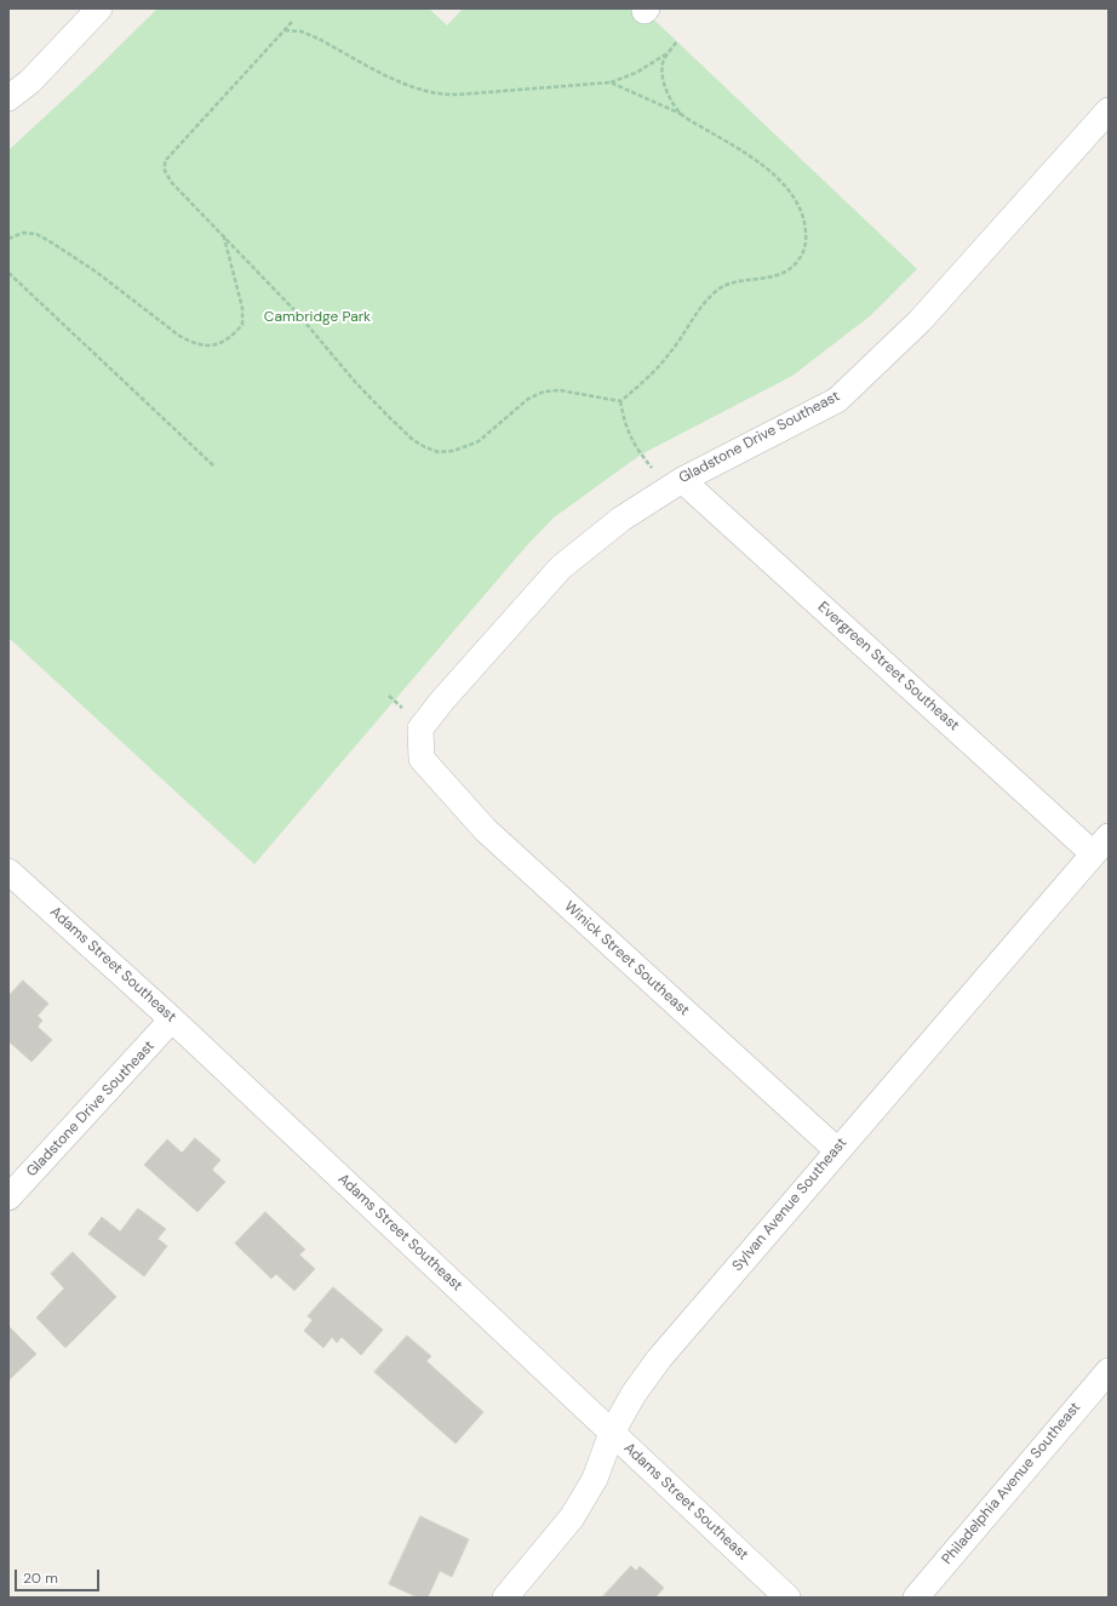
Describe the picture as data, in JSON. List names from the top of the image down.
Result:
{
  "streets": {
    "street": [
      "Gladstone Drive Southeast",
      "Evergreen Street Southeast",
      "Winick Street Southeast",
      "Adams Street Southeast",
      "Sylvan Avenue Southeast",
      "Philadelphia Avenue Southeast"
    ]
  },
  "crossings": [
    ["Gladstone Drive Southeast", "Evergreen Street Southeast"],
    ["Gladstone Drive Southeast", "Winick Street Southeast"],
    ["Gladstone Drive Southeast", "Adams Street Southeast"],
    ["Evergreen Street Southeast", "Sylvan Avenue Southeast"],
    ["Winick Street Southeast", "Sylvan Avenue Southeast"],
    ["Adams Street Southeast", "Sylvan Avenue Southeast"]
  ],
  "parks": ["Cambridge Park"],
  "scale_bar": "20 m"
}
